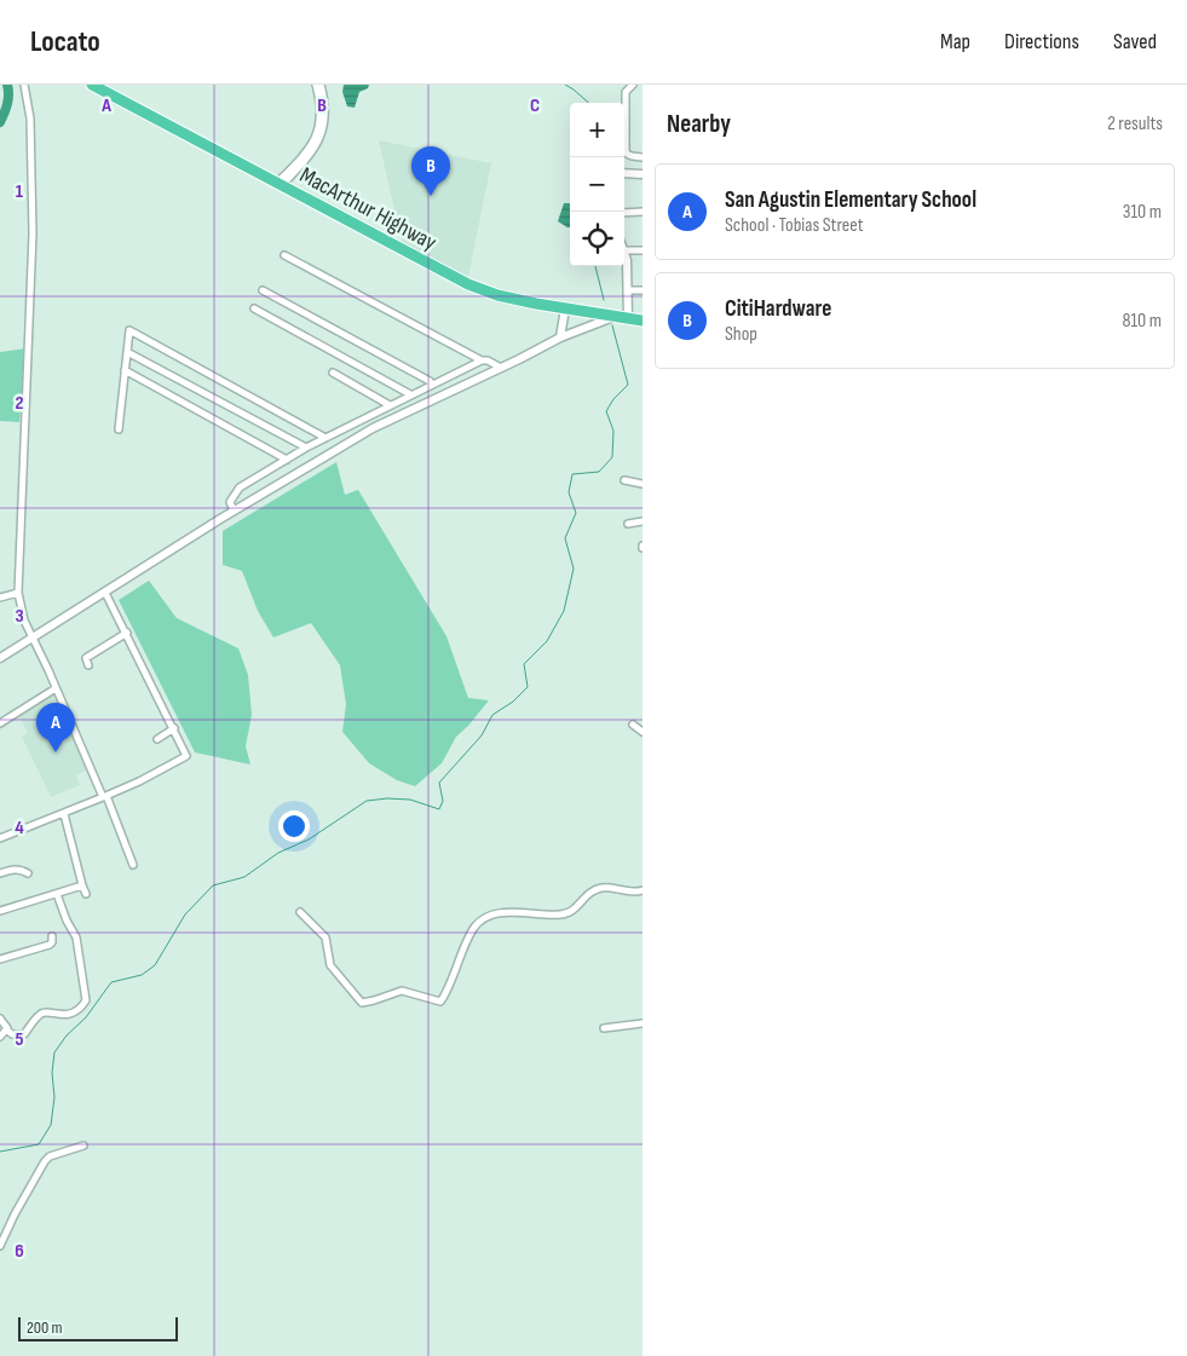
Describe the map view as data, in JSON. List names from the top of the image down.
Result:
{
  "streets": {
    "highway": ["MacArthur Highway"]
  },
  "scale_bar": "200 m",
  "page": {
    "header": "Locato",
    "nav": ["Map", "Directions", "Saved"],
    "heading": ["Nearby", "2 results"],
    "map_buttons": ["+", "−"],
    "pins": ["B", "A"],
    "list": [
      {
        "mark": "A",
        "name": "San Agustin Elementary School",
        "note": "School · Tobias Street",
        "value": "310 m"
      },
      {
        "mark": "B",
        "name": "CitiHardware",
        "note": "Shop",
        "value": "810 m"
      }
    ],
    "scale": "200 m"
  },
  "grid": {
    "columns": ["A", "B", "C"],
    "rows": [
      "1",
      "2",
      "3",
      "4",
      "5",
      "6"
    ]
  }
}
